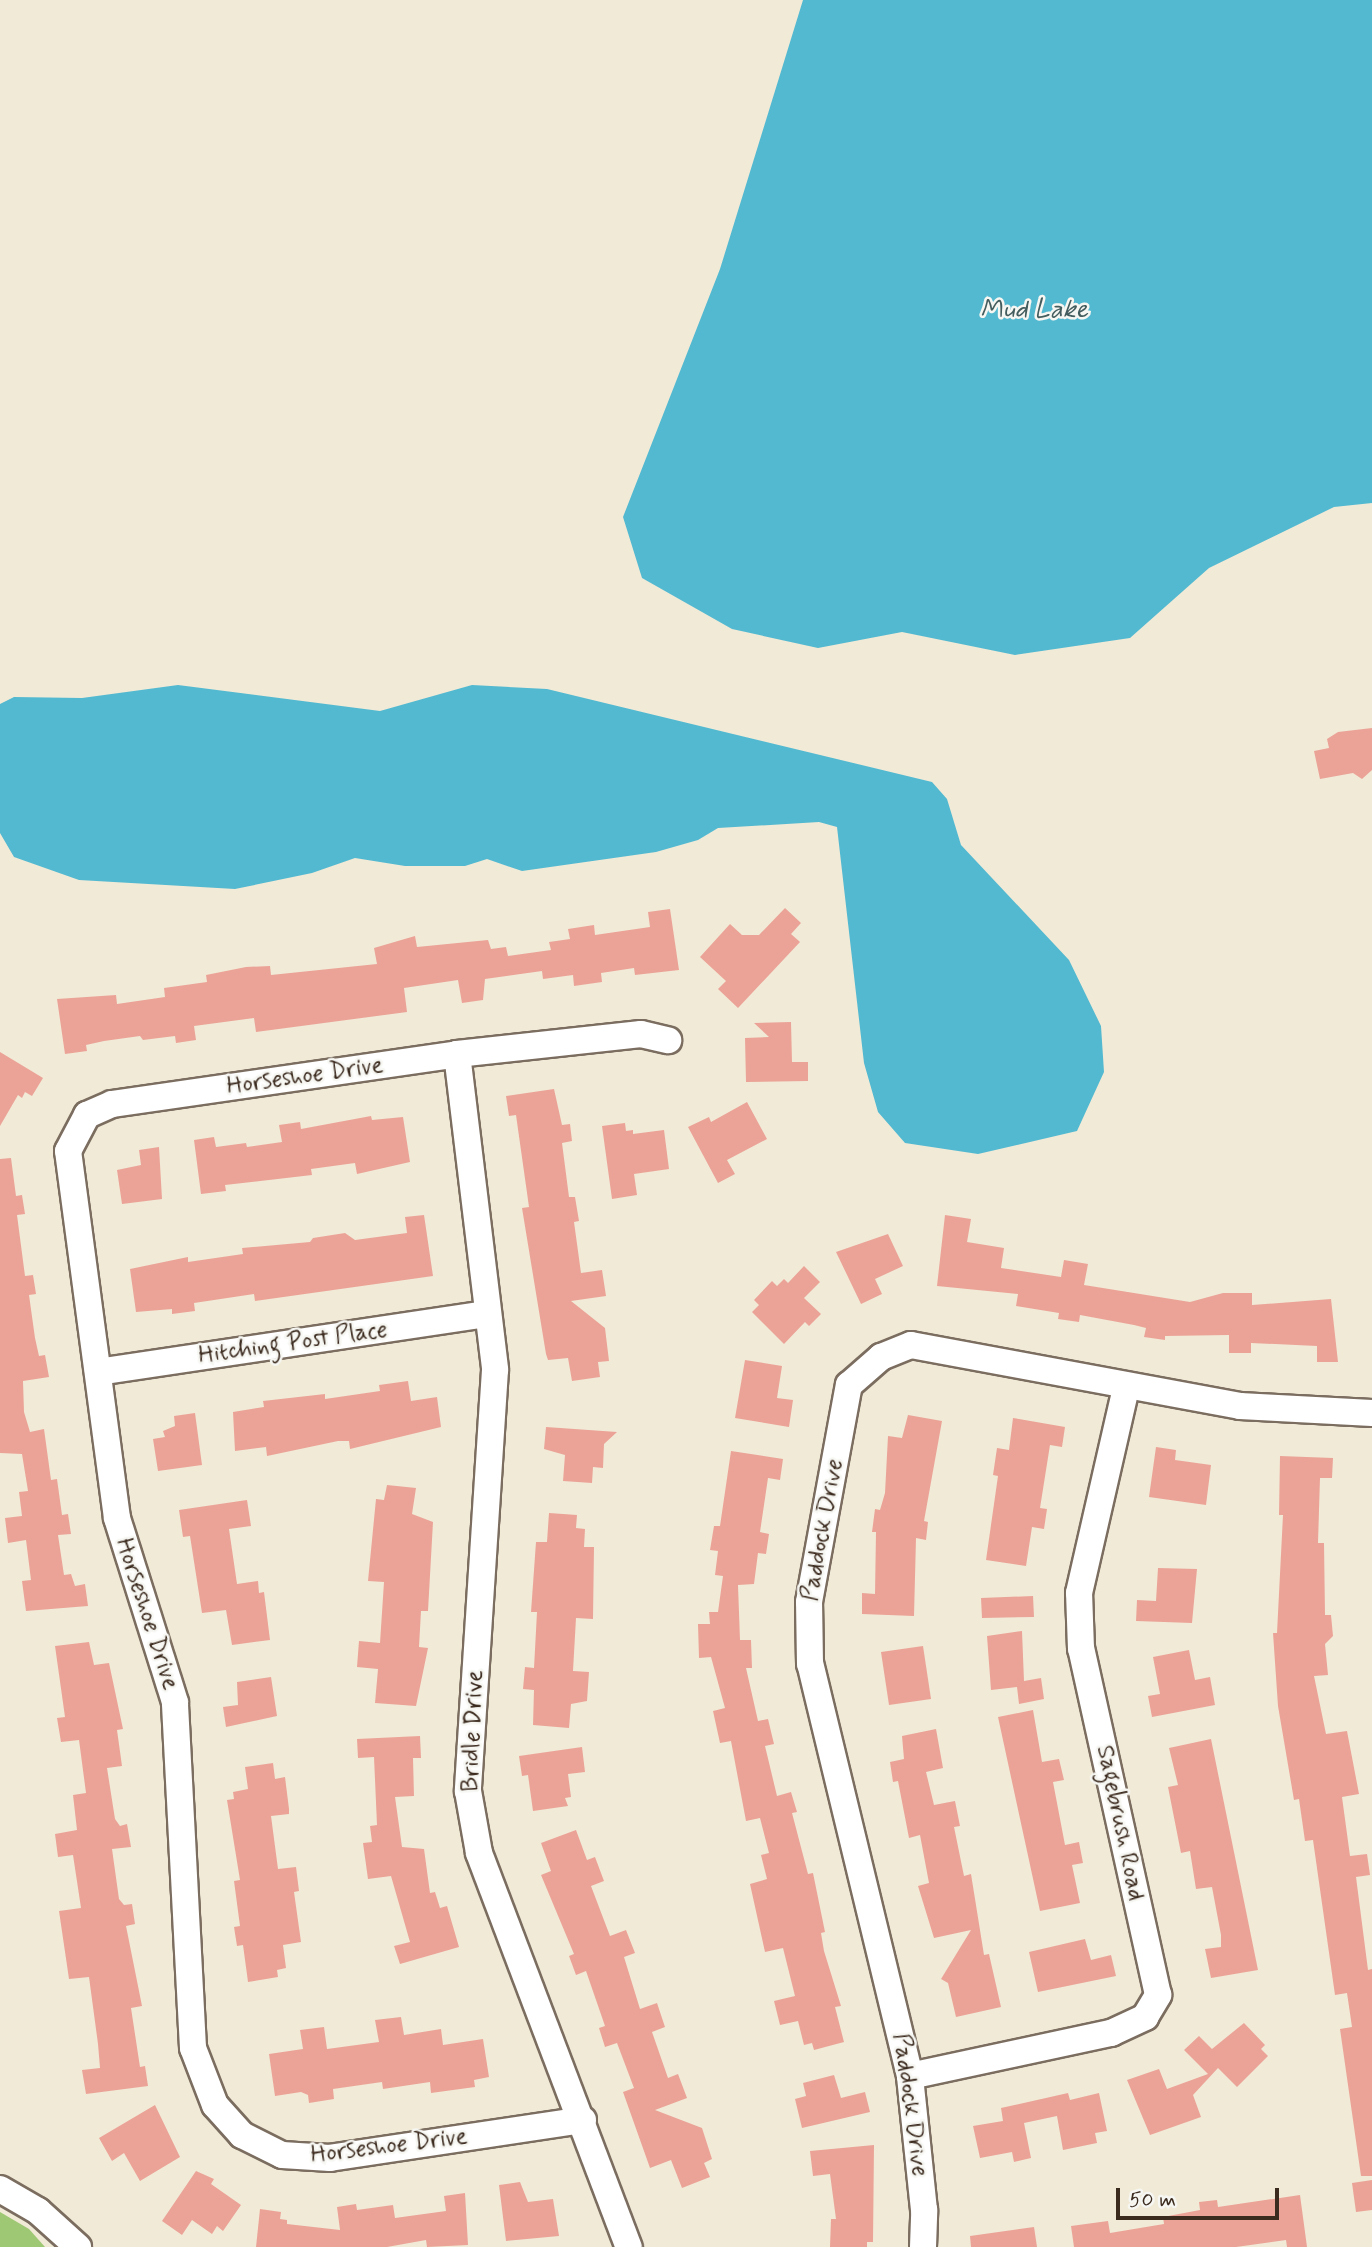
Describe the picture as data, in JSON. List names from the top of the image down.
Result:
{
  "streets": {
    "street": [
      "Horseshoe Drive",
      "Hitching Post Place",
      "Paddock Drive",
      "Bridle Drive",
      "Sagebrush Road"
    ]
  },
  "crossings": [
    ["Horseshoe Drive", "Hitching Post Place"],
    ["Horseshoe Drive", "Bridle Drive"],
    ["Hitching Post Place", "Bridle Drive"],
    ["Paddock Drive", "Sagebrush Road"]
  ],
  "water": ["Mud Lake"],
  "scale_bar": "50 m"
}
